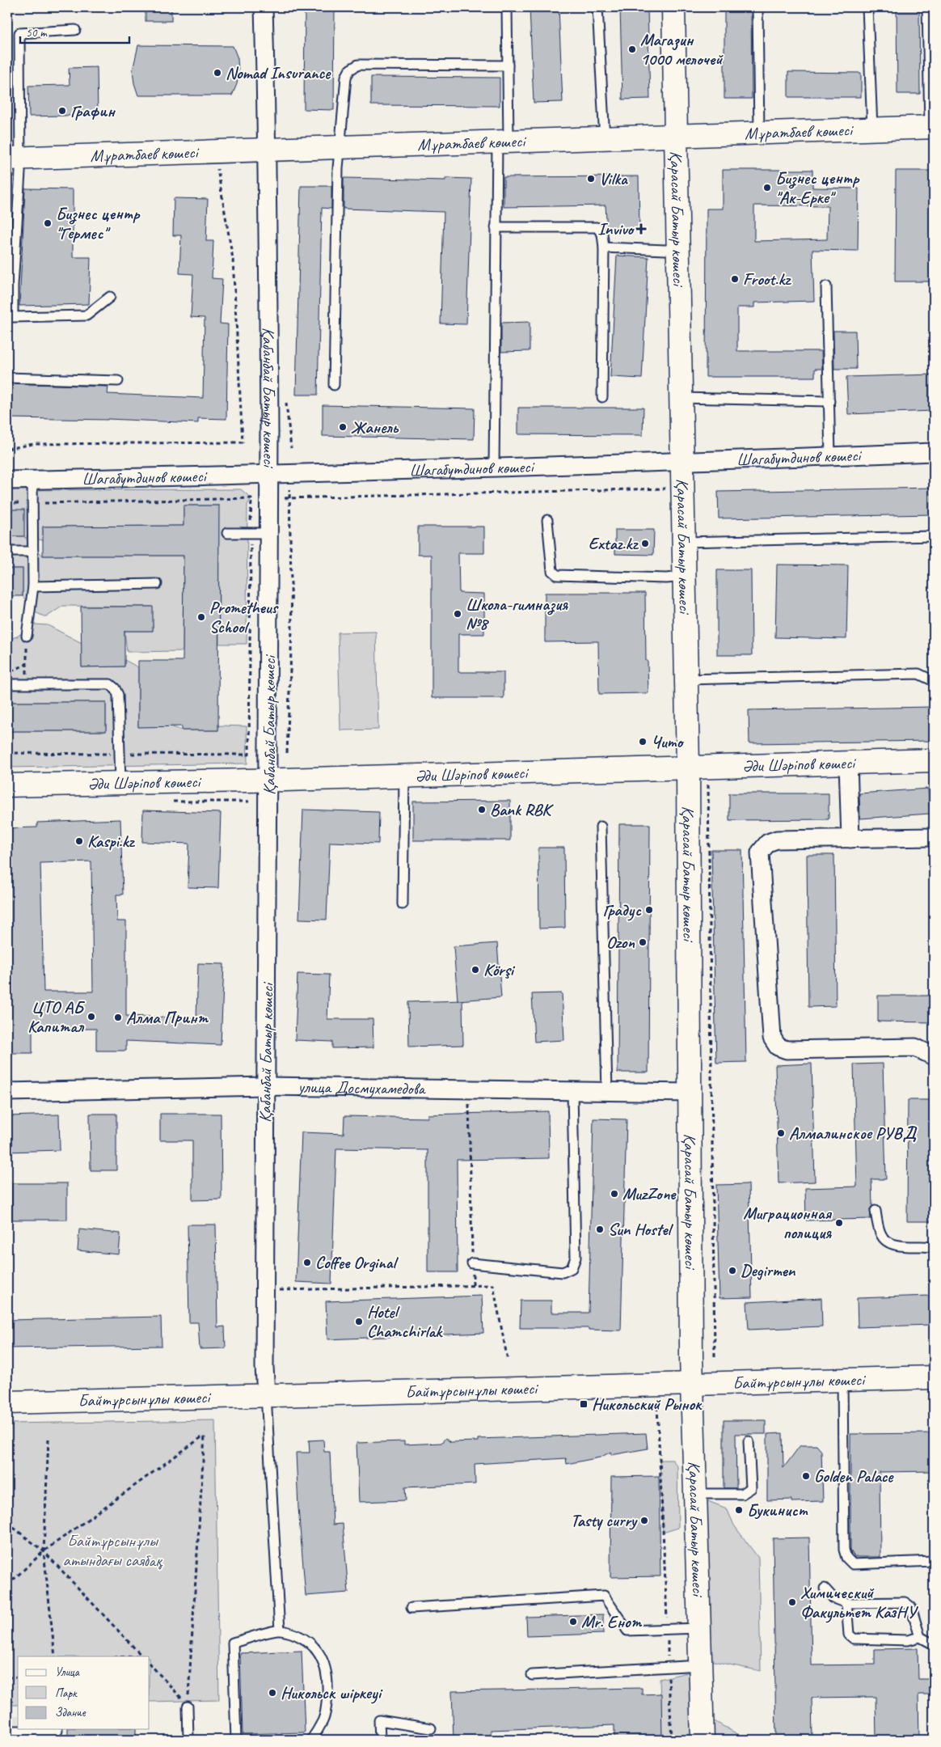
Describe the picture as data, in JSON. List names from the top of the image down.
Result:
{
  "streets": {
    "street": [
      "Мұратбаев көшесі",
      "Қарасай Батыр көшесі",
      "Қабанбай Батыр көшесі",
      "Шагабутдинов көшесі",
      "Әди Шәріпов көшесі",
      "улица Досмухамедова",
      "Байтұрсынұлы көшесі"
    ]
  },
  "crossings": [
    ["Мұратбаев көшесі", "Қарасай Батыр көшесі"],
    ["Мұратбаев көшесі", "Қабанбай Батыр көшесі"],
    ["Қарасай Батыр көшесі", "Шагабутдинов көшесі"],
    ["Қарасай Батыр көшесі", "Әди Шәріпов көшесі"],
    ["Қарасай Батыр көшесі", "улица Досмухамедова"],
    ["Қарасай Батыр көшесі", "Байтұрсынұлы көшесі"],
    ["Қабанбай Батыр көшесі", "Шагабутдинов көшесі"],
    ["Қабанбай Батыр көшесі", "Әди Шәріпов көшесі"],
    ["Қабанбай Батыр көшесі", "улица Досмухамедова"],
    ["Қабанбай Батыр көшесі", "Байтұрсынұлы көшесі"]
  ],
  "parks": ["Байтұрсынұлы атындағы саябақ"],
  "places": {
    "other": [
      "Магазин 1000 мелочей",
      "Nomad Insurance",
      "Графин",
      "Vilka",
      "Бизнес центр \"Ак-Ерке\"",
      "Бизнес центр \"Гермес\"",
      "Froot.kz",
      "Жанель",
      "Extaz.kz",
      "Школа-гимназия №8",
      "Prometheus School",
      "Чито",
      "Bank RBK",
      "Kaspi.kz",
      "Градус",
      "Ozon",
      "Körşi",
      "ЦТО АБ Капитал",
      "Алма Принт",
      "Алмалинское РУВД",
      "MuzZone",
      "Миграционная полиция",
      "Sun Hostel",
      "Coffee Orginal",
      "Degirmen",
      "Hotel Chamchirlak",
      "Golden Palace",
      "Букинист",
      "Tasty curry",
      "Химический Факультет КазНУ",
      "Mr. Енот",
      "Никольск шіркеуі"
    ],
    "health": ["Invivo"],
    "transit": ["Никольский Рынок"]
  },
  "legend": ["Улица", "Парк", "Здание"],
  "scale_bar": "50 m"
}
